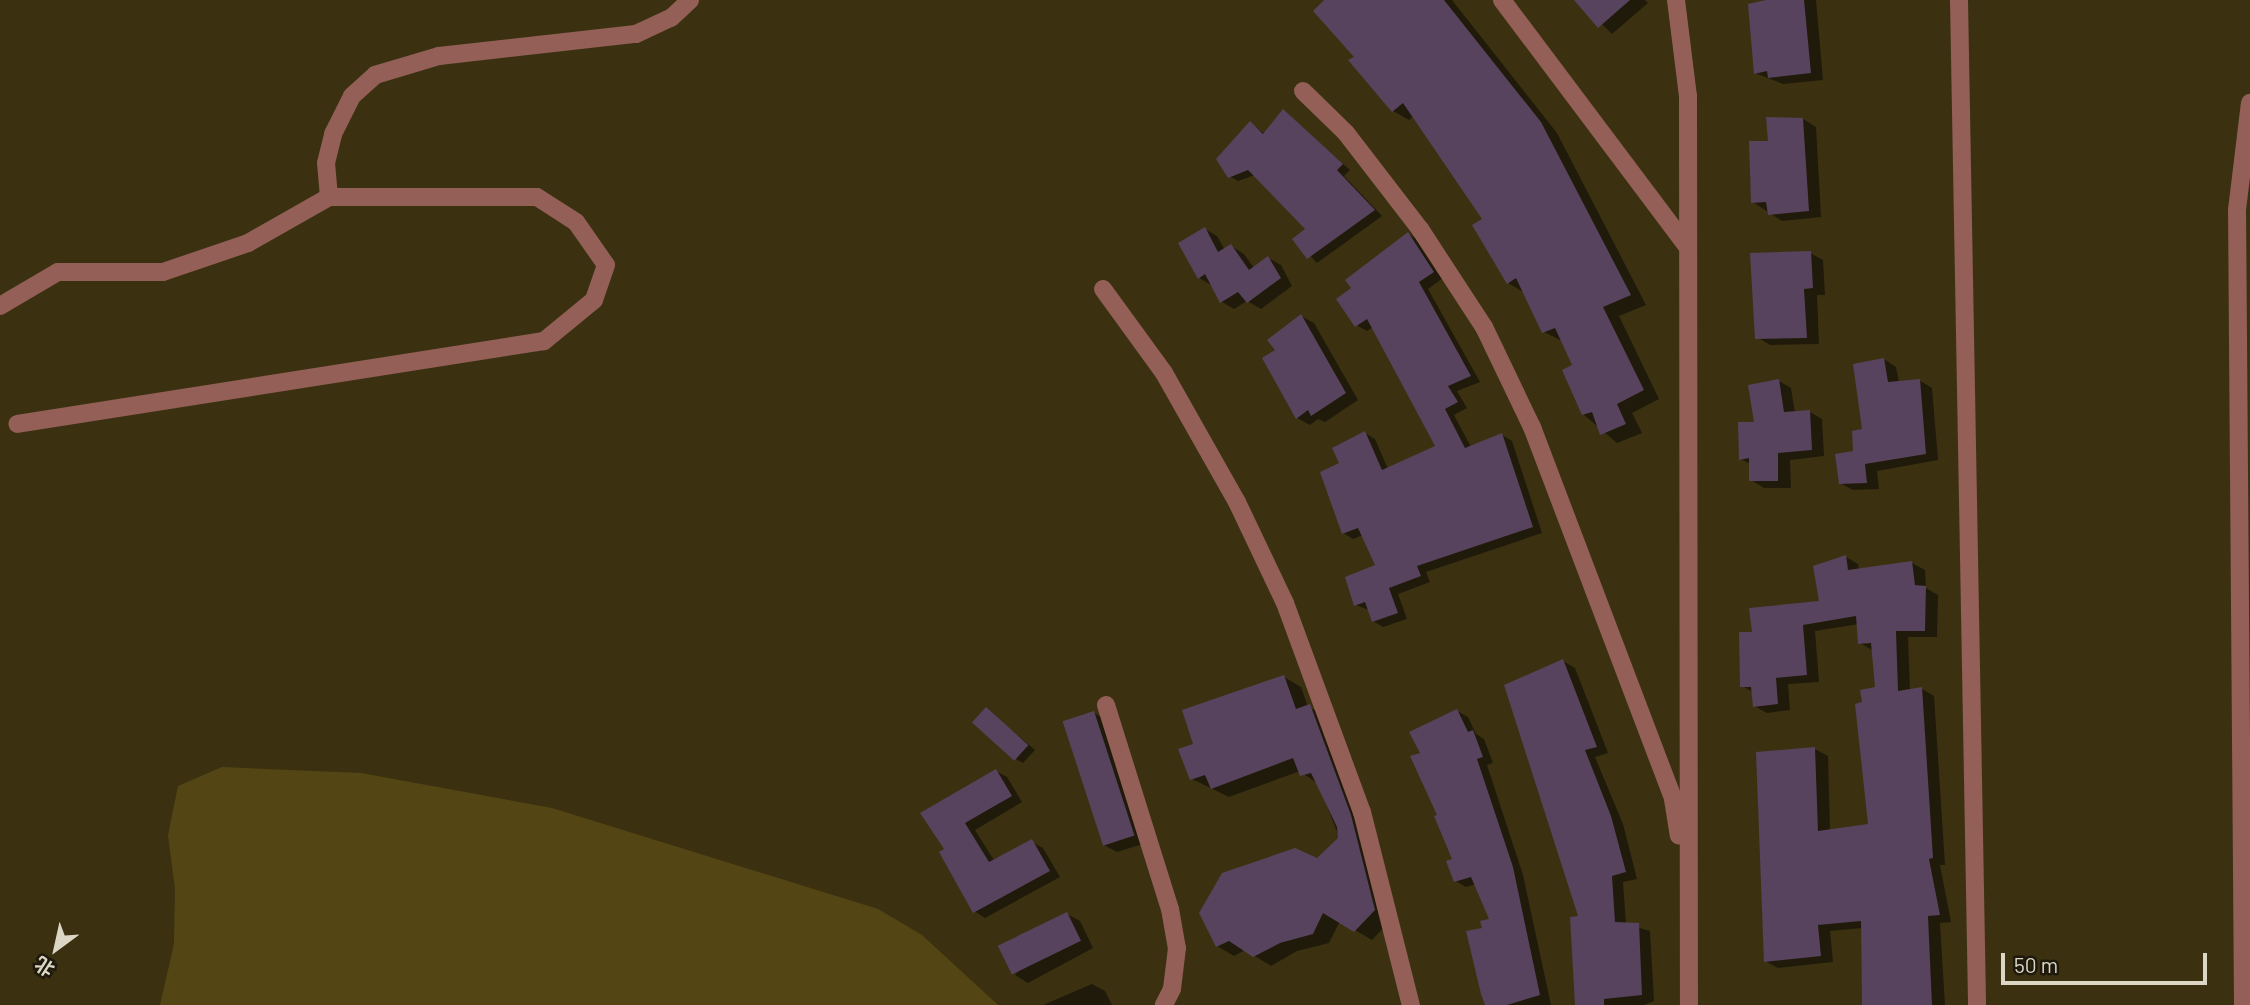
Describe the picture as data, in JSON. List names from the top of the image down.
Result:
{
  "scale_bar": "50 m",
  "north": "bottom left"
}
